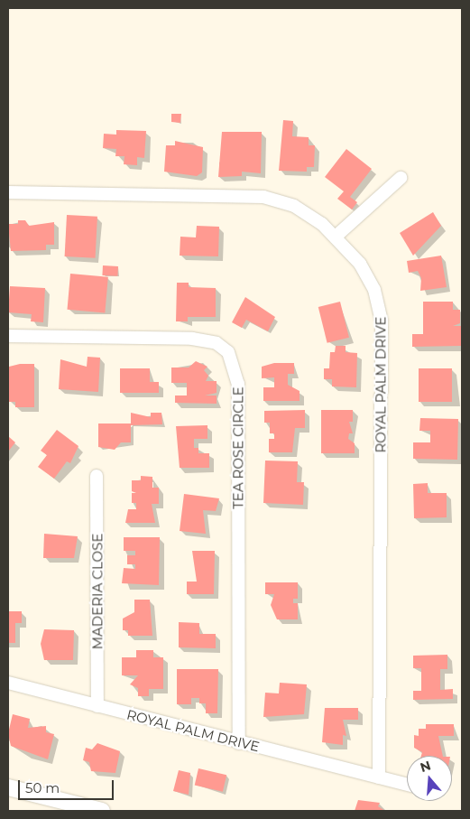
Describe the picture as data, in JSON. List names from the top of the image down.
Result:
{
  "streets": {
    "street": ["ROYAL PALM DRIVE", "TEA ROSE CIRCLE", "MADERIA CLOSE"]
  },
  "crossings": [
    ["ROYAL PALM DRIVE", "TEA ROSE CIRCLE"],
    ["ROYAL PALM DRIVE", "MADERIA CLOSE"]
  ],
  "scale_bar": "50 m",
  "north": "top"
}
